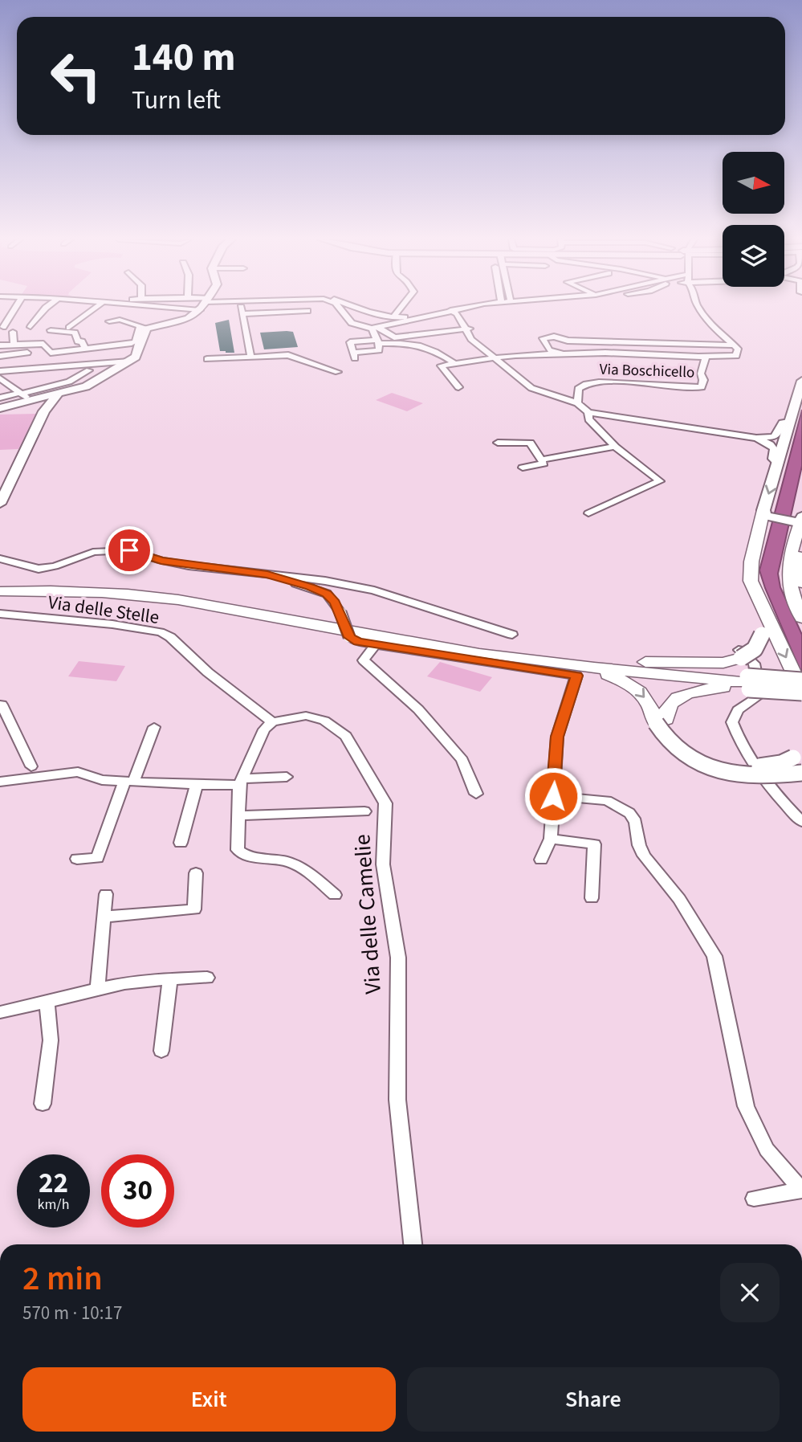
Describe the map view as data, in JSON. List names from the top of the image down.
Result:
{
  "streets": {
    "street": ["Via Boschicello", "Via delle Stelle", "Via delle Camelie"]
  },
  "crossings": [
    ["Via delle Stelle", "Via delle Camelie"]
  ],
  "north": "right",
  "page": {
    "turn": ["140 m", "Turn left"],
    "speed": "22 km/h",
    "limit": "30",
    "heading": ["2 min", "570 m · 10:17"],
    "buttons": ["Exit", "Share"]
  }
}
